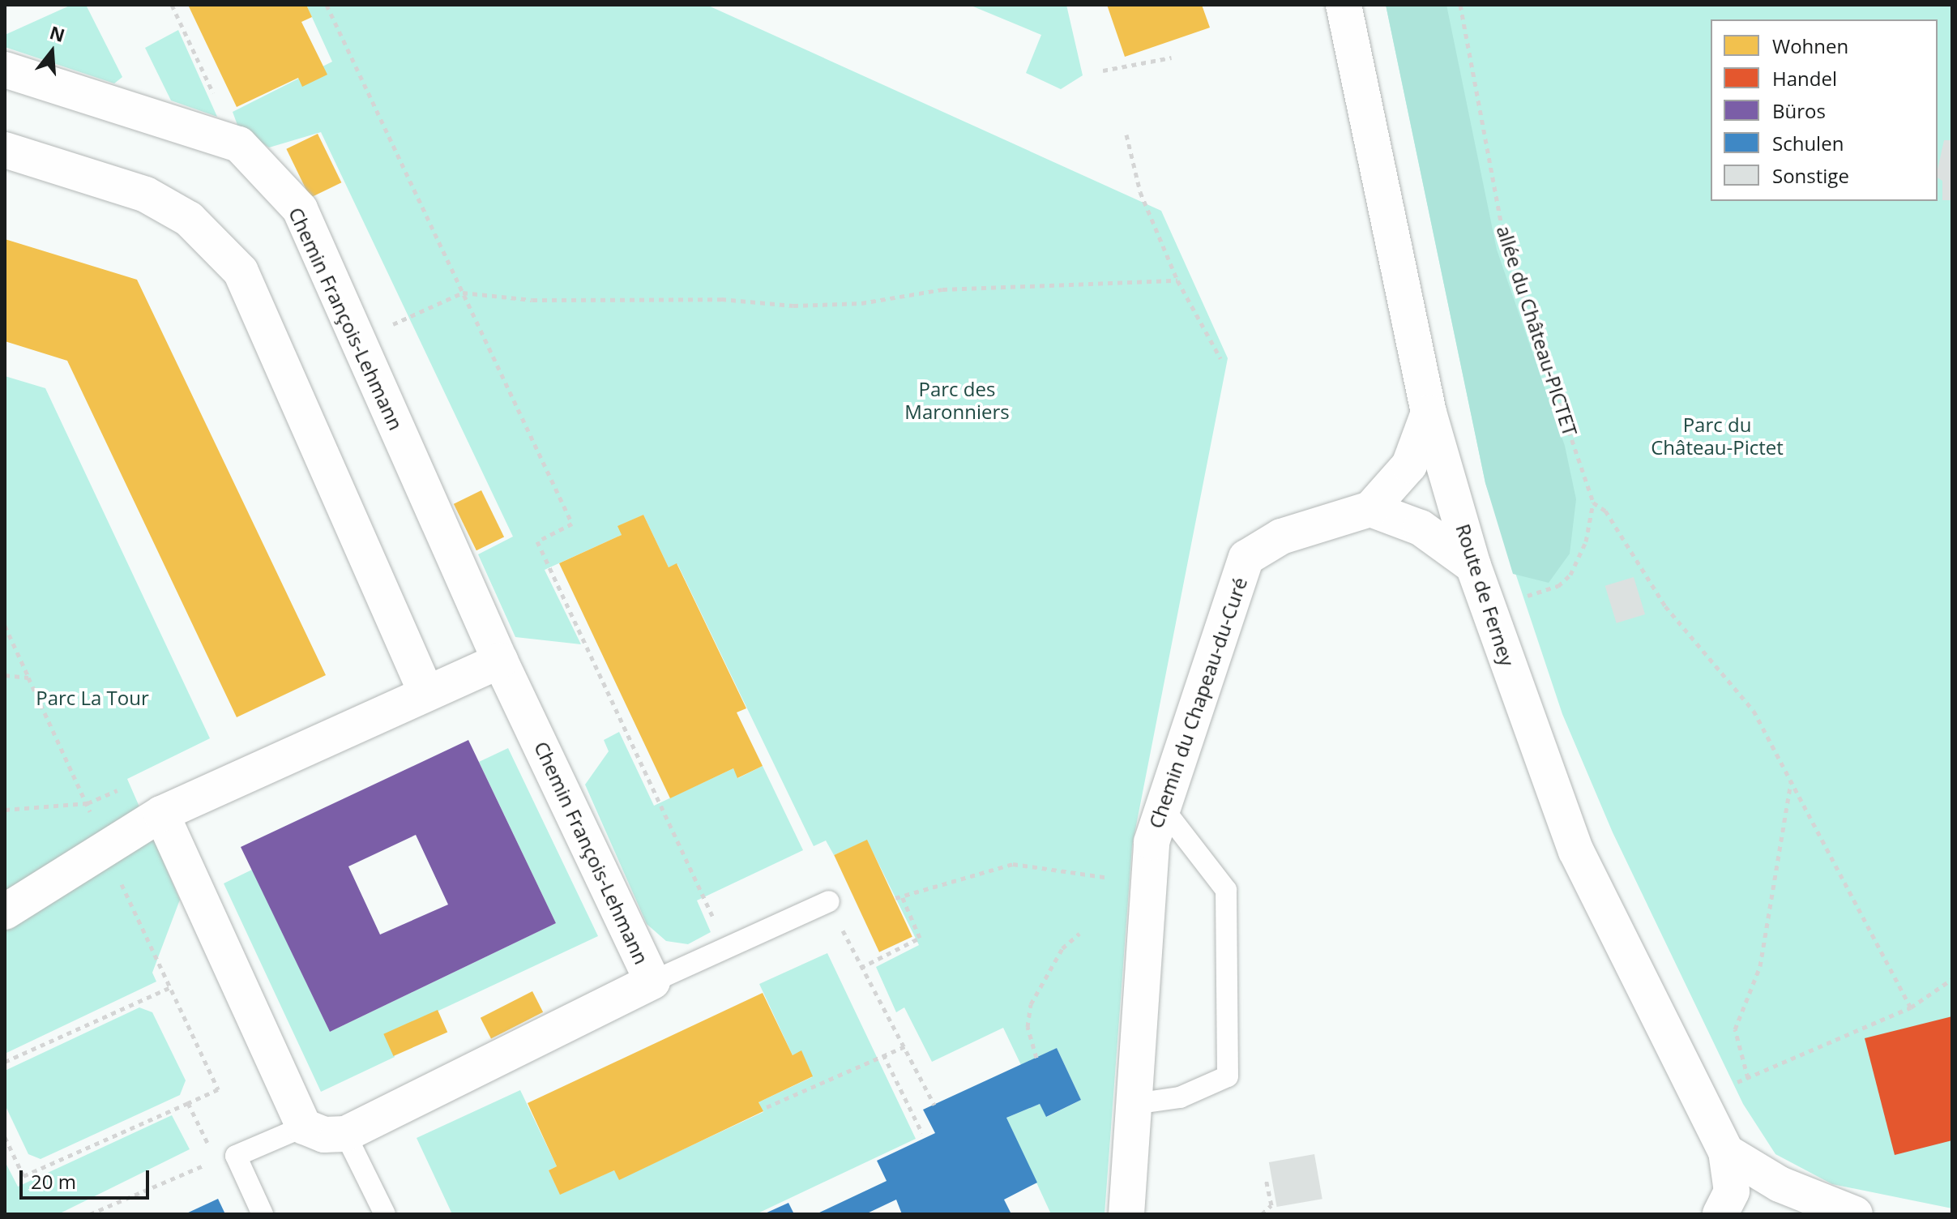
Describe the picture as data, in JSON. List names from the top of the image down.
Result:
{
  "streets": {
    "street": ["Chemin François-Lehmann", "Route de Ferney", "Chemin du Chapeau-du-Curé"],
    "path": ["allée du Château-PICTET"]
  },
  "parks": ["Parc des Maronniers", "Parc du Château-Pictet", "Parc La Tour"],
  "legend": [
    "Wohnen",
    "Handel",
    "Büros",
    "Schulen",
    "Sonstige"
  ],
  "scale_bar": "20 m",
  "north": "top"
}
